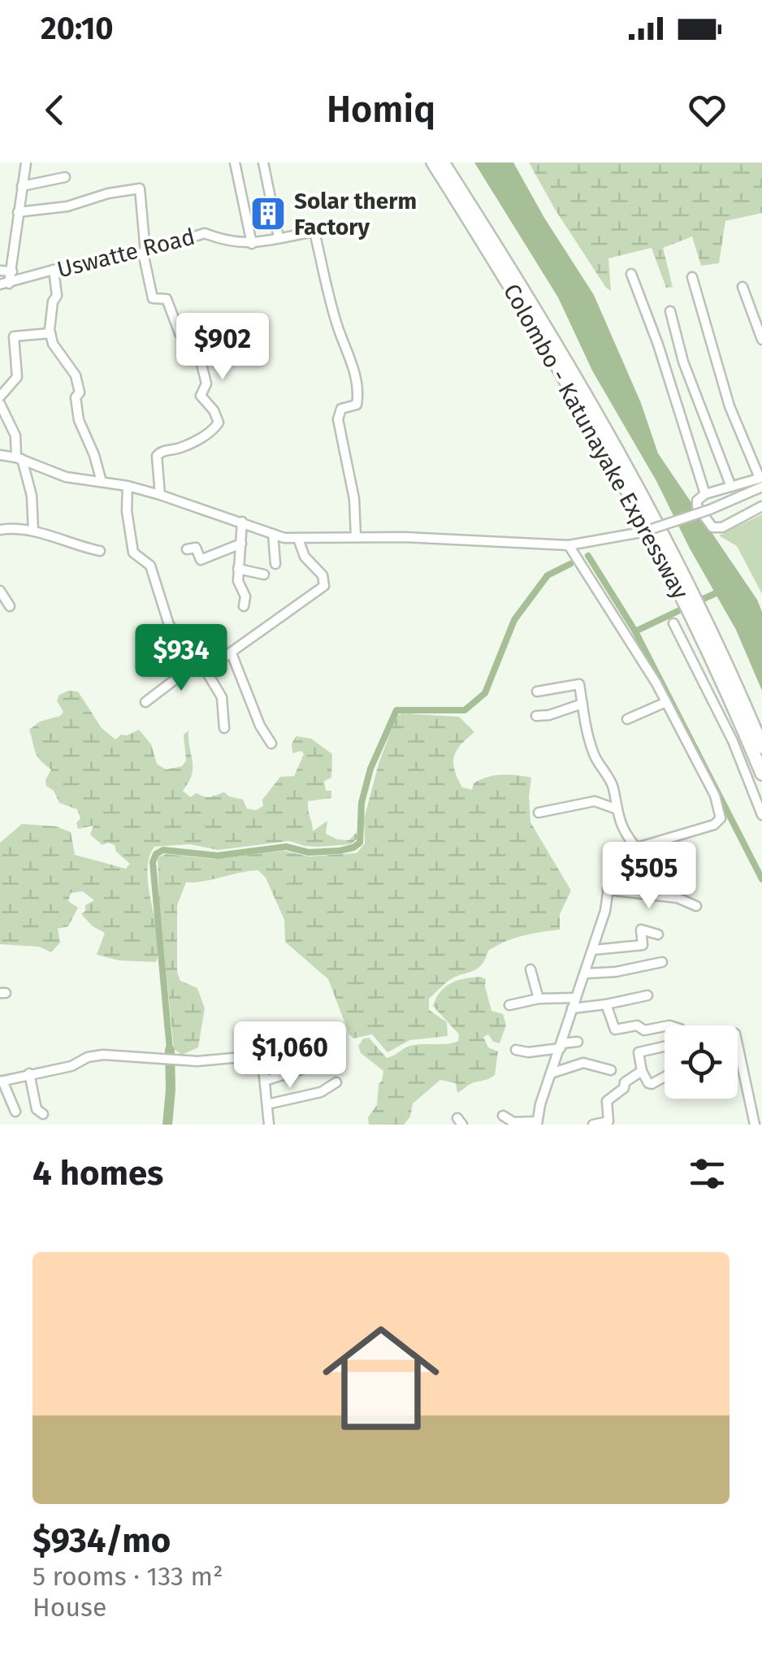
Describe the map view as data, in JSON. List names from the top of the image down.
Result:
{
  "streets": {
    "highway": ["Colombo - Katunayake Expressway"],
    "street": ["Uswatte Road"]
  },
  "places": {
    "building": ["Solar therm Factory"]
  },
  "page": {
    "status": "20:10",
    "header": "Homiq",
    "price": [
      "$902",
      "$934",
      "$505",
      "$1,060"
    ],
    "heading": "4 homes",
    "list": [
      {
        "name": "$934/mo",
        "note": "5 rooms · 133 m² · House"
      }
    ]
  }
}
